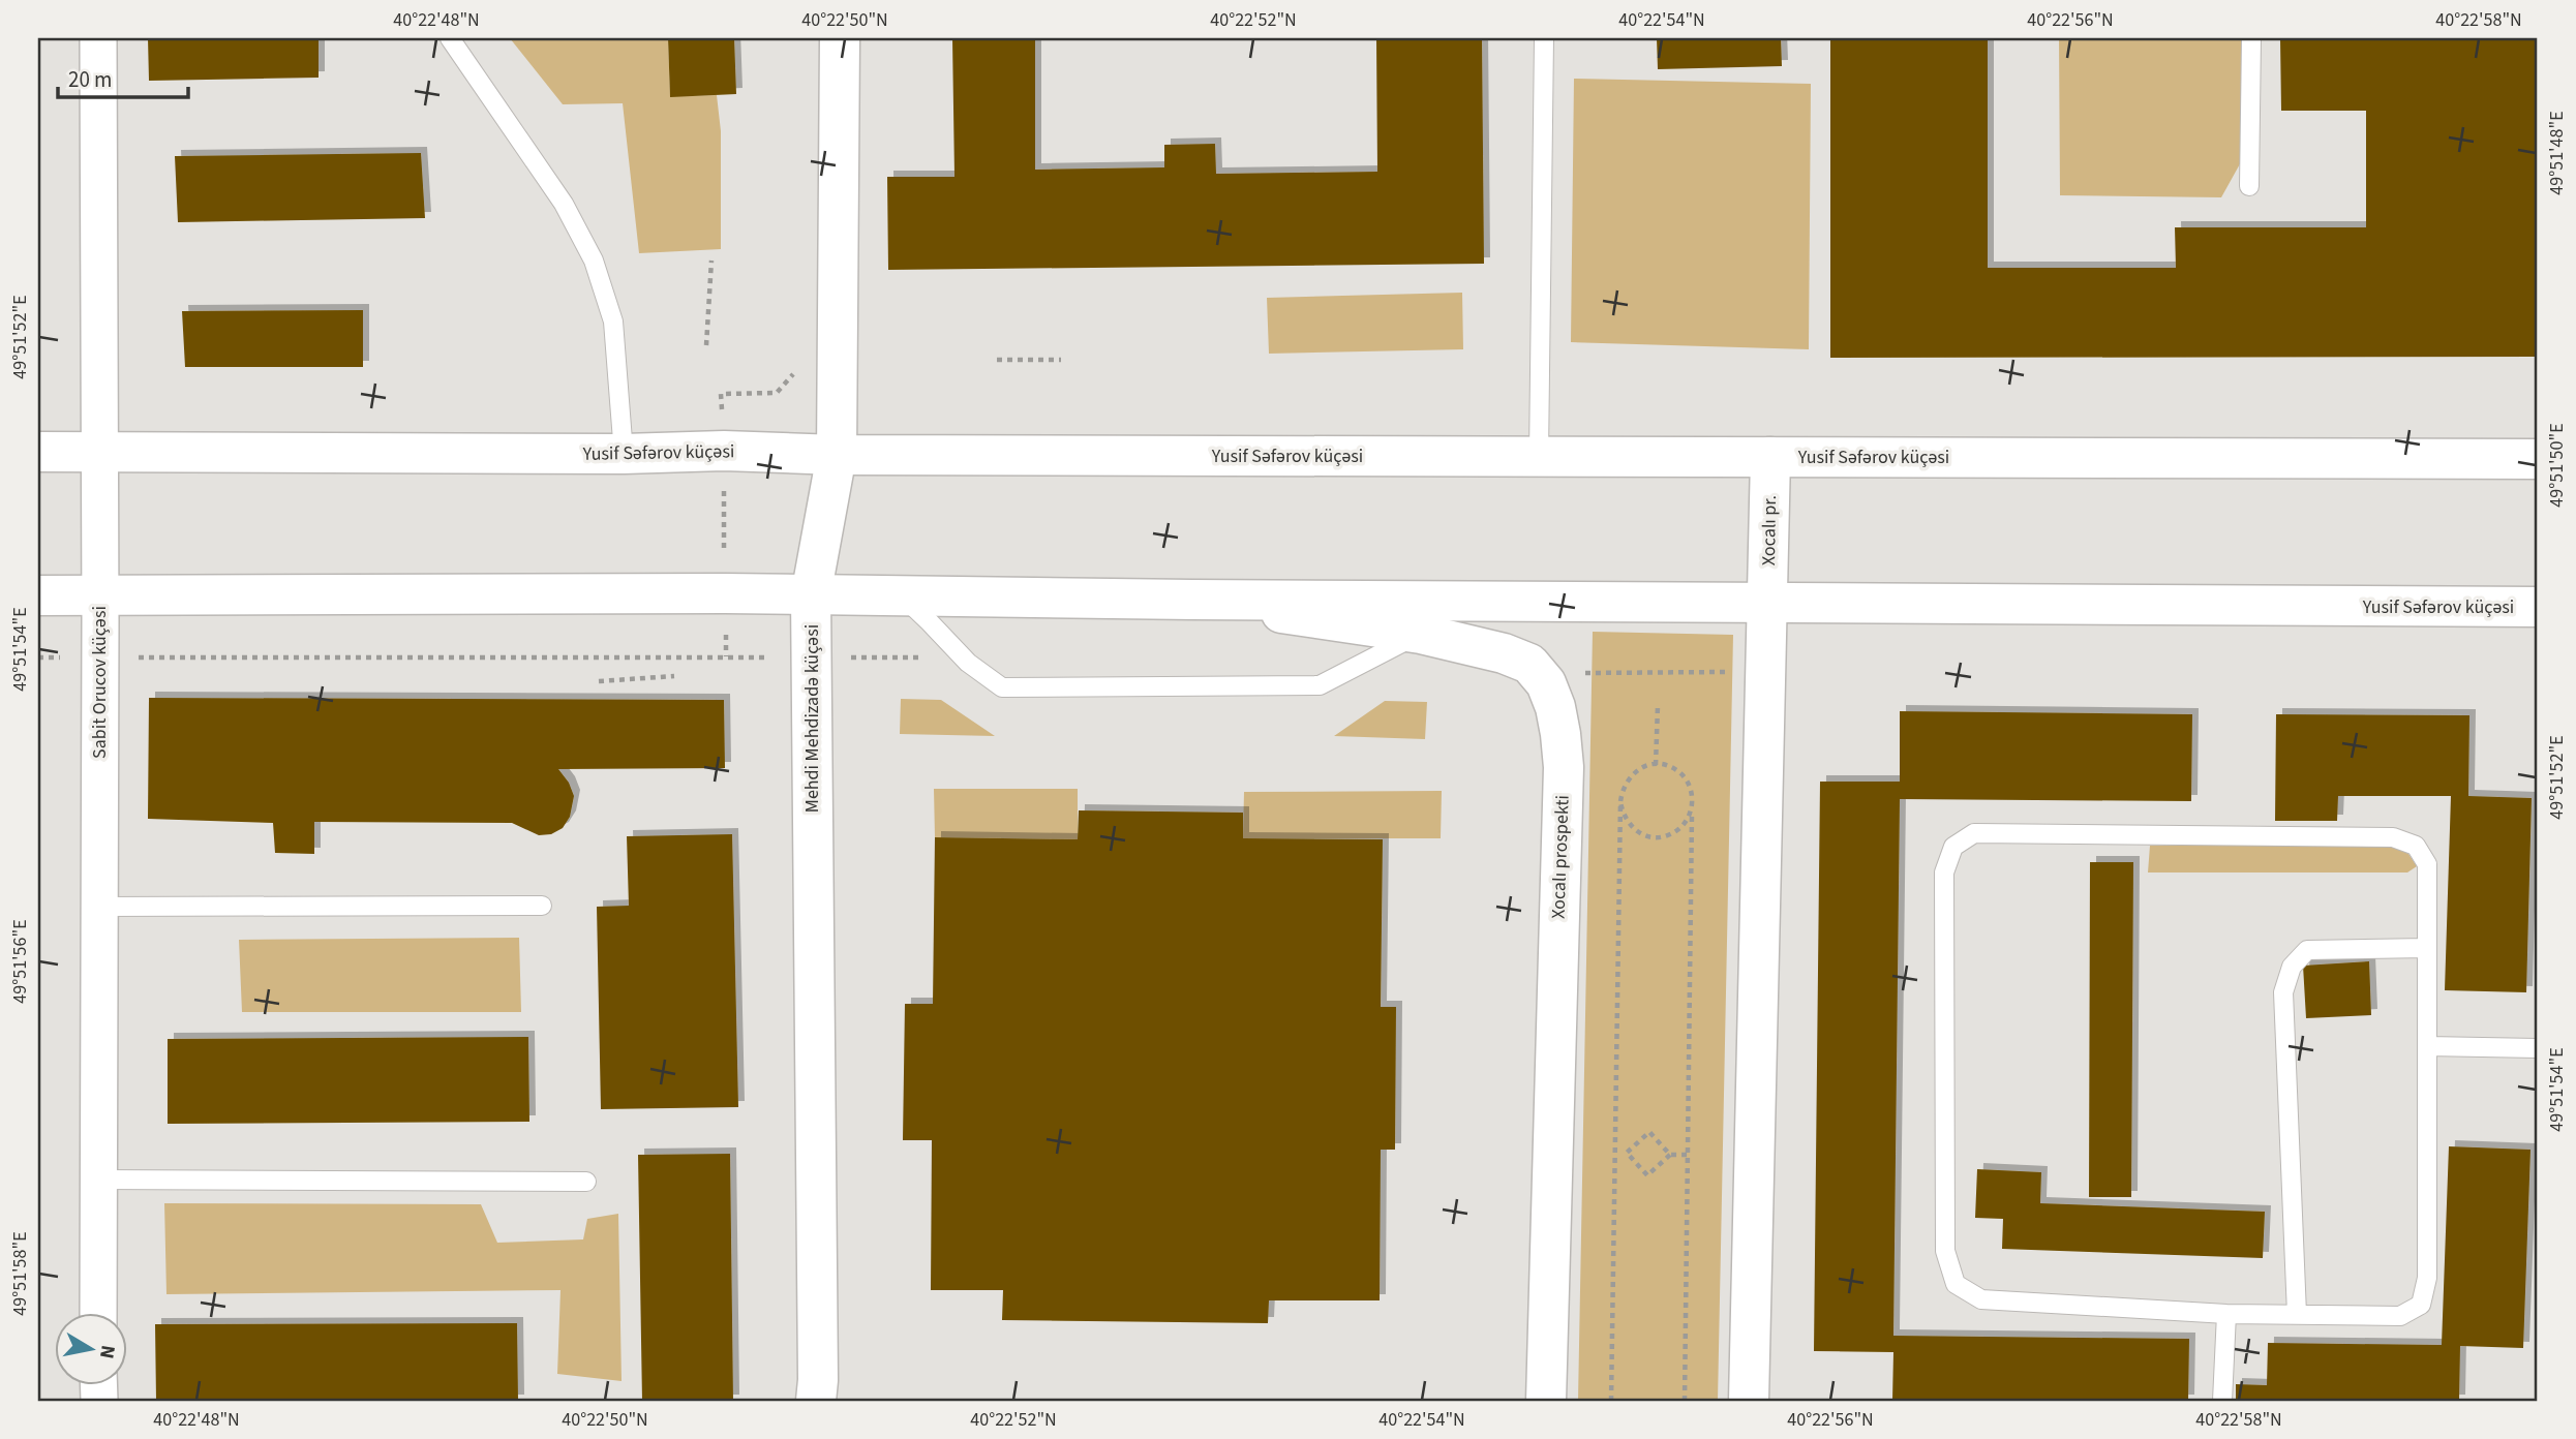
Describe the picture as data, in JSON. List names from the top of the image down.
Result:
{
  "streets": {
    "main road": [
      "Yusif Səfərov küçəsi",
      "Xocalı pr.",
      "Mehdi Mehdizadə küçəsi",
      "Xocalı prospekti"
    ],
    "street": ["Sabit Orucov küçəsi"]
  },
  "crossings": [
    ["Yusif Səfərov küçəsi", "Xocalı pr."],
    ["Yusif Səfərov küçəsi", "Sabit Orucov küçəsi"],
    ["Yusif Səfərov küçəsi", "Mehdi Mehdizadə küçəsi"],
    ["Yusif Səfərov küçəsi", "Xocalı prospekti"]
  ],
  "scale_bar": "20 m",
  "north": "right",
  "coordinates": [
    "40°22'48\"N",
    "40°22'50\"N",
    "40°22'52\"N",
    "40°22'54\"N",
    "40°22'56\"N",
    "40°22'58\"N",
    "49°51'48\"E",
    "49°51'52\"E",
    "49°51'50\"E",
    "49°51'54\"E",
    "49°51'56\"E",
    "49°51'58\"E"
  ]
}
